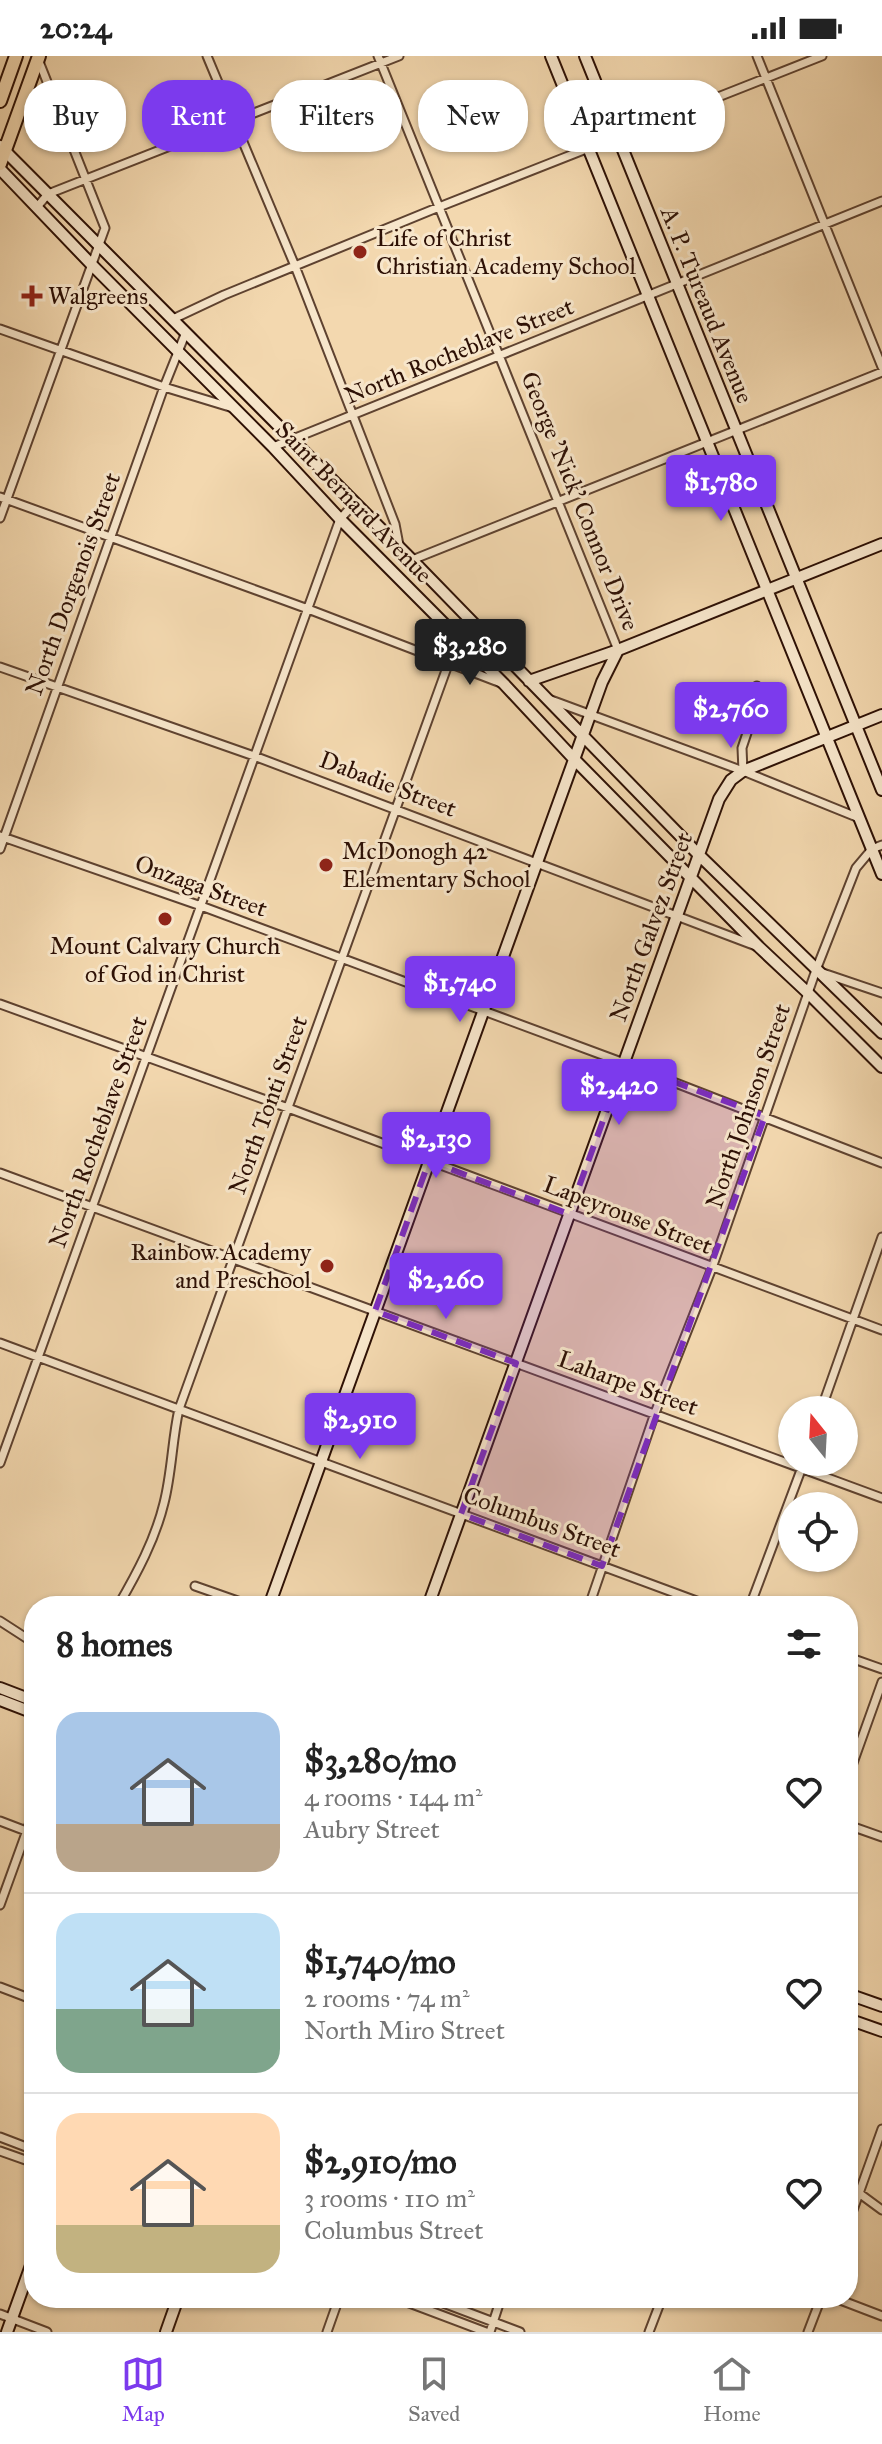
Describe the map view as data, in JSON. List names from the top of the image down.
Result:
{
  "streets": {
    "street": [
      "A. P. Tureaud Avenue",
      "North Rocheblave Street",
      "George 'Nick' Connor Drive",
      "Saint Bernard Avenue",
      "North Dorgenois Street",
      "Dabadie Street",
      "Onzaga Street",
      "North Galvez Street",
      "North Tonti Street",
      "North Johnson Street",
      "Lapeyrouse Street",
      "Laharpe Street",
      "Columbus Street"
    ]
  },
  "crossings": [
    ["A. P. Tureaud Avenue", "North Rocheblave Street"],
    ["A. P. Tureaud Avenue", "North Galvez Street"],
    ["North Rocheblave Street", "George 'Nick' Connor Drive"],
    ["North Rocheblave Street", "Saint Bernard Avenue"],
    ["North Rocheblave Street", "Dabadie Street"],
    ["North Rocheblave Street", "Onzaga Street"],
    ["North Rocheblave Street", "Lapeyrouse Street"],
    ["North Rocheblave Street", "Laharpe Street"],
    ["North Rocheblave Street", "Columbus Street"],
    ["Saint Bernard Avenue", "North Dorgenois Street"],
    ["Saint Bernard Avenue", "Dabadie Street"],
    ["Saint Bernard Avenue", "North Galvez Street"],
    ["Saint Bernard Avenue", "North Tonti Street"],
    ["Saint Bernard Avenue", "North Johnson Street"],
    ["North Dorgenois Street", "Dabadie Street"],
    ["North Dorgenois Street", "Onzaga Street"],
    ["Dabadie Street", "North Galvez Street"],
    ["Dabadie Street", "North Tonti Street"],
    ["Onzaga Street", "North Galvez Street"],
    ["Onzaga Street", "North Tonti Street"],
    ["Onzaga Street", "North Johnson Street"],
    ["North Galvez Street", "Lapeyrouse Street"],
    ["North Galvez Street", "Laharpe Street"],
    ["North Galvez Street", "Columbus Street"],
    ["North Tonti Street", "Lapeyrouse Street"],
    ["North Tonti Street", "Laharpe Street"],
    ["North Tonti Street", "Columbus Street"],
    ["North Johnson Street", "Lapeyrouse Street"],
    ["North Johnson Street", "Laharpe Street"],
    ["North Johnson Street", "Columbus Street"]
  ],
  "places": {
    "other": [
      "Life of Christ Christian Academy School",
      "McDonogh 42 Elementary School",
      "Mount Calvary Church of God in Christ",
      "Rainbow Academy and Preschool"
    ],
    "health": ["Walgreens"]
  },
  "north": "top",
  "page": {
    "status": "20:24",
    "chip": [
      "Buy",
      "Rent",
      "Filters",
      "New",
      "Apartment"
    ],
    "price": [
      "$1,780",
      "$3,280",
      "$2,760",
      "$1,740",
      "$2,420",
      "$2,130",
      "$2,260",
      "$2,910"
    ],
    "heading": "8 homes",
    "list": [
      {
        "name": "$3,280/mo",
        "note": "4 rooms · 144 m² · Aubry Street"
      },
      {
        "name": "$1,740/mo",
        "note": "2 rooms · 74 m² · North Miro Street"
      },
      {
        "name": "$2,910/mo",
        "note": "3 rooms · 110 m² · Columbus Street"
      }
    ],
    "tabs": ["Map", "Saved", "Home"]
  }
}
